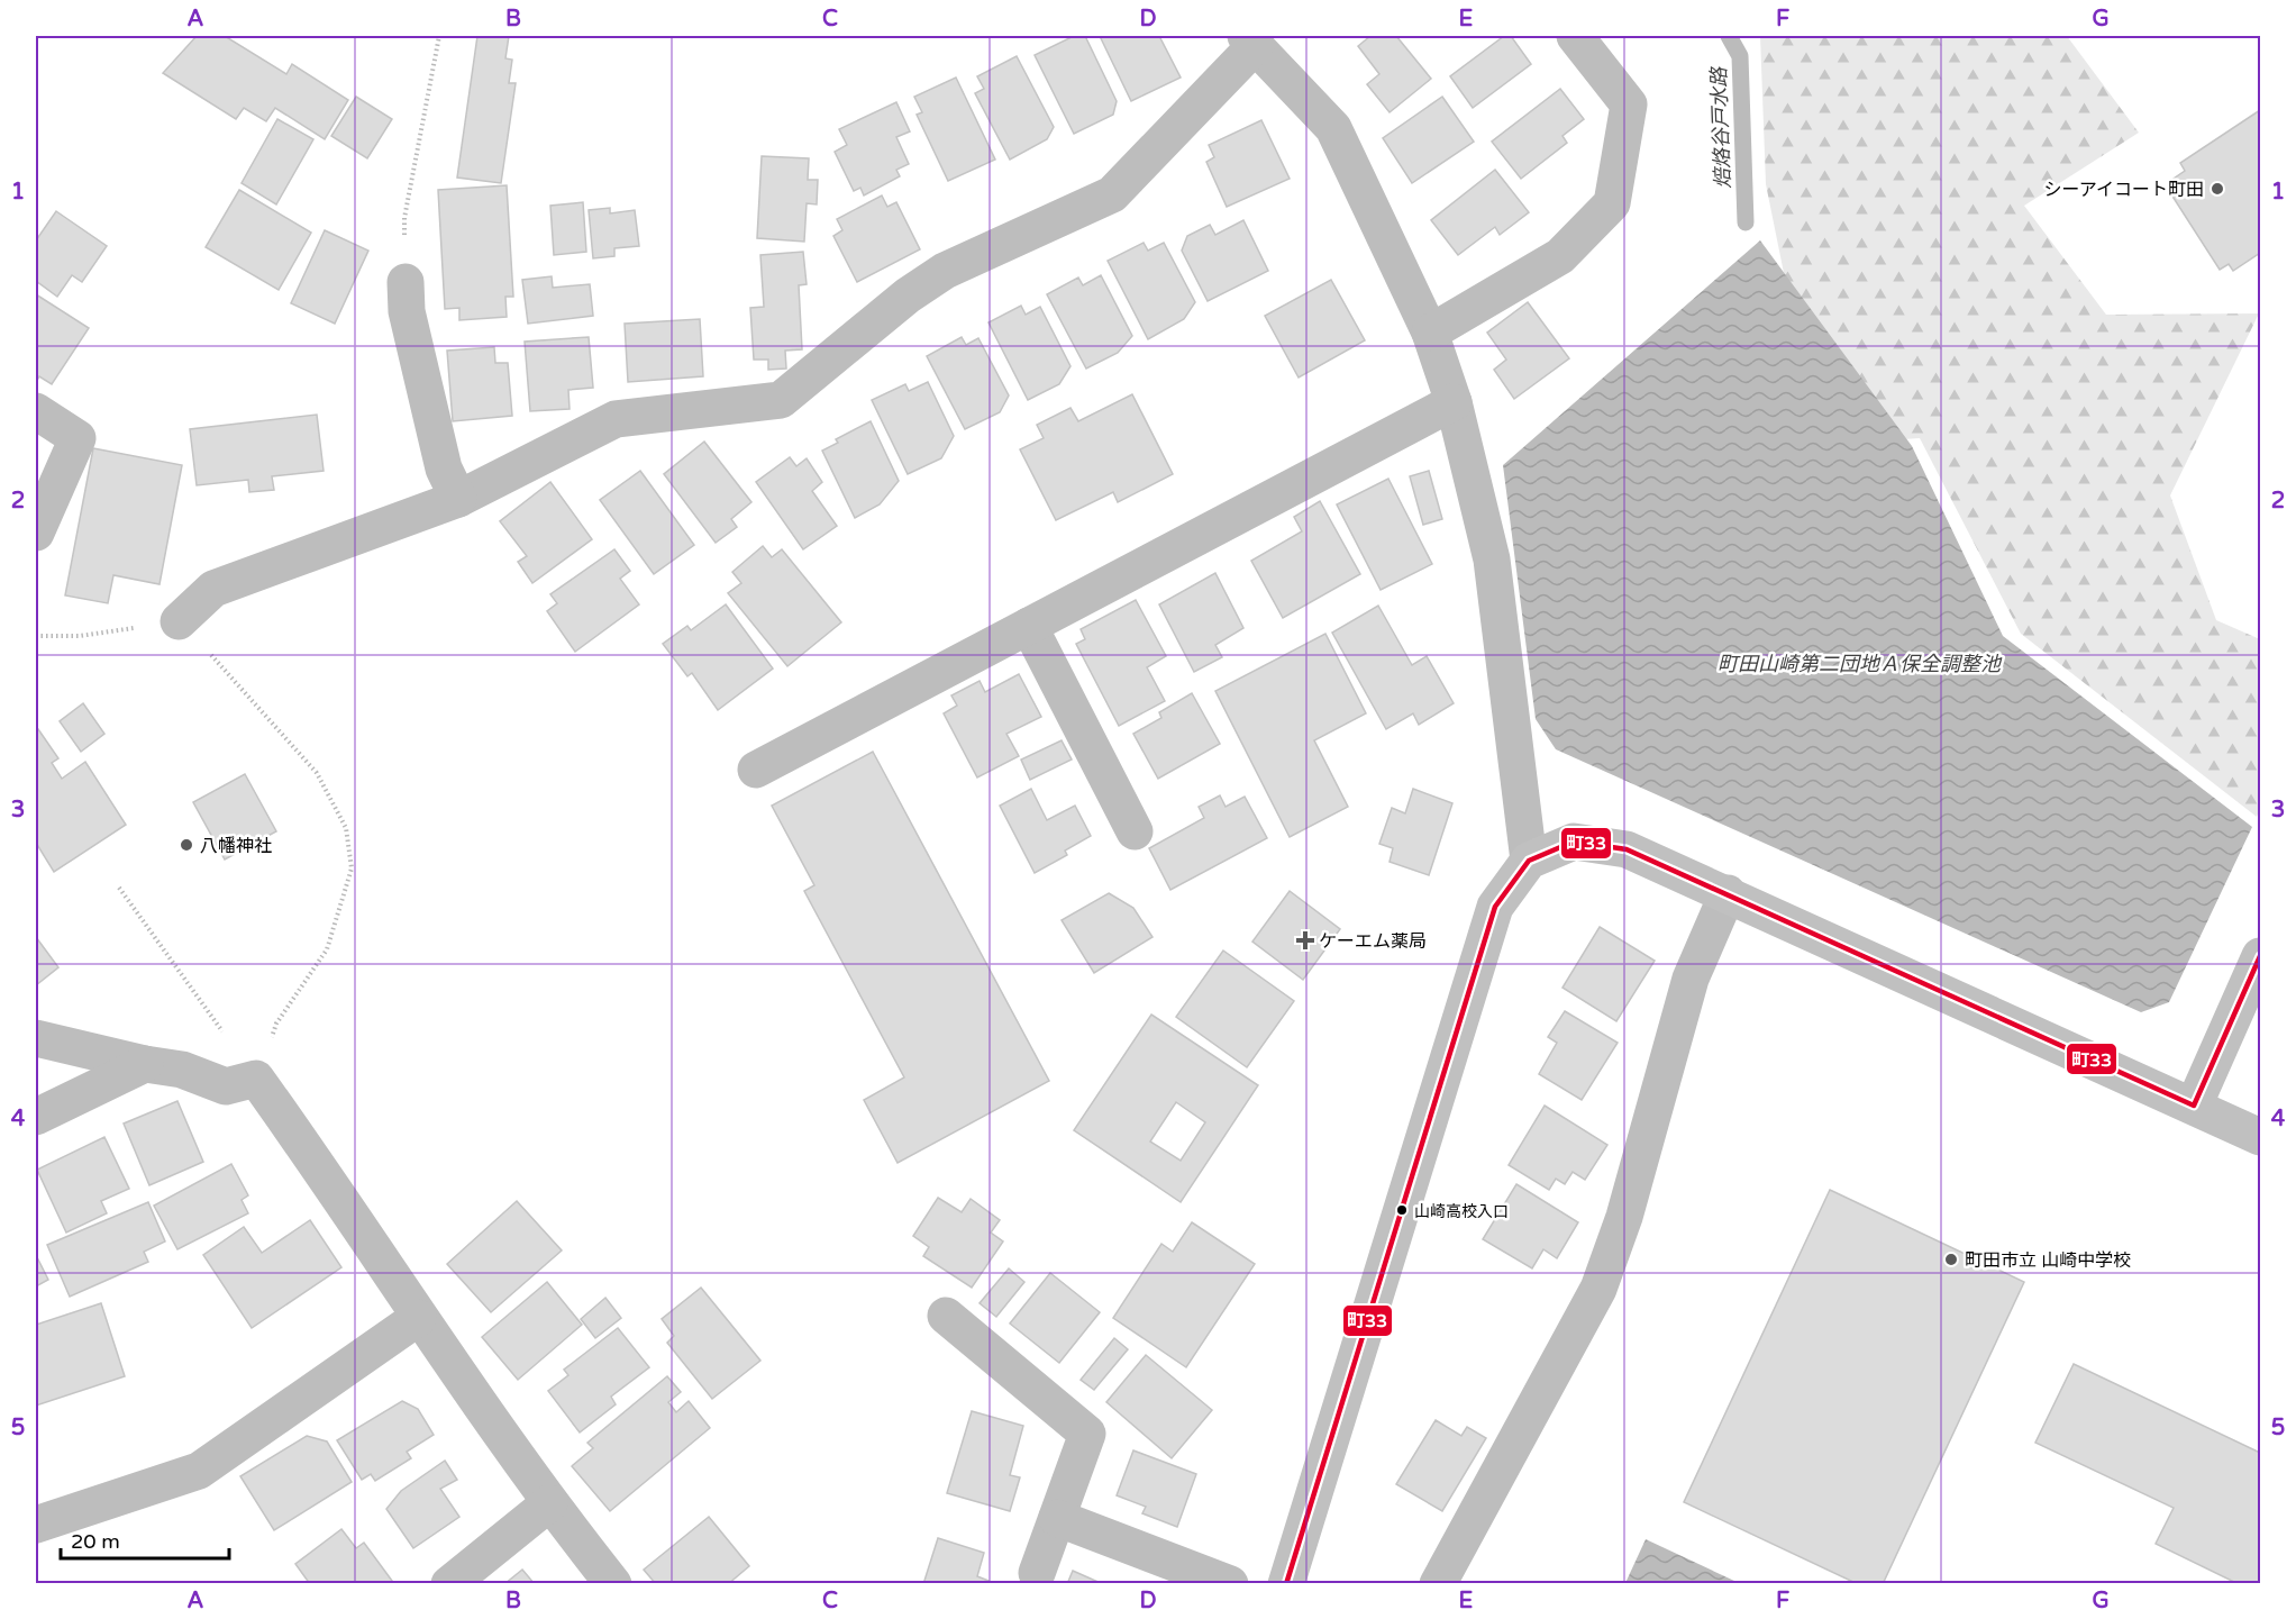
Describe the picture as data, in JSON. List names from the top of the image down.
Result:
{
  "water": ["焙烙谷戸水路", "町田山崎第二団地Ａ保全調整池"],
  "places": {
    "other": [
      "シーアイコート町田",
      "八幡神社",
      "山崎高校入口",
      "町田市立 山崎中学校"
    ],
    "health": ["ケーエム薬局"]
  },
  "lines": ["transit line 町33"],
  "scale_bar": "20 m",
  "grid": {
    "columns": [
      "A",
      "B",
      "C",
      "D",
      "E",
      "F",
      "G"
    ],
    "rows": [
      "1",
      "2",
      "3",
      "4",
      "5"
    ]
  }
}
